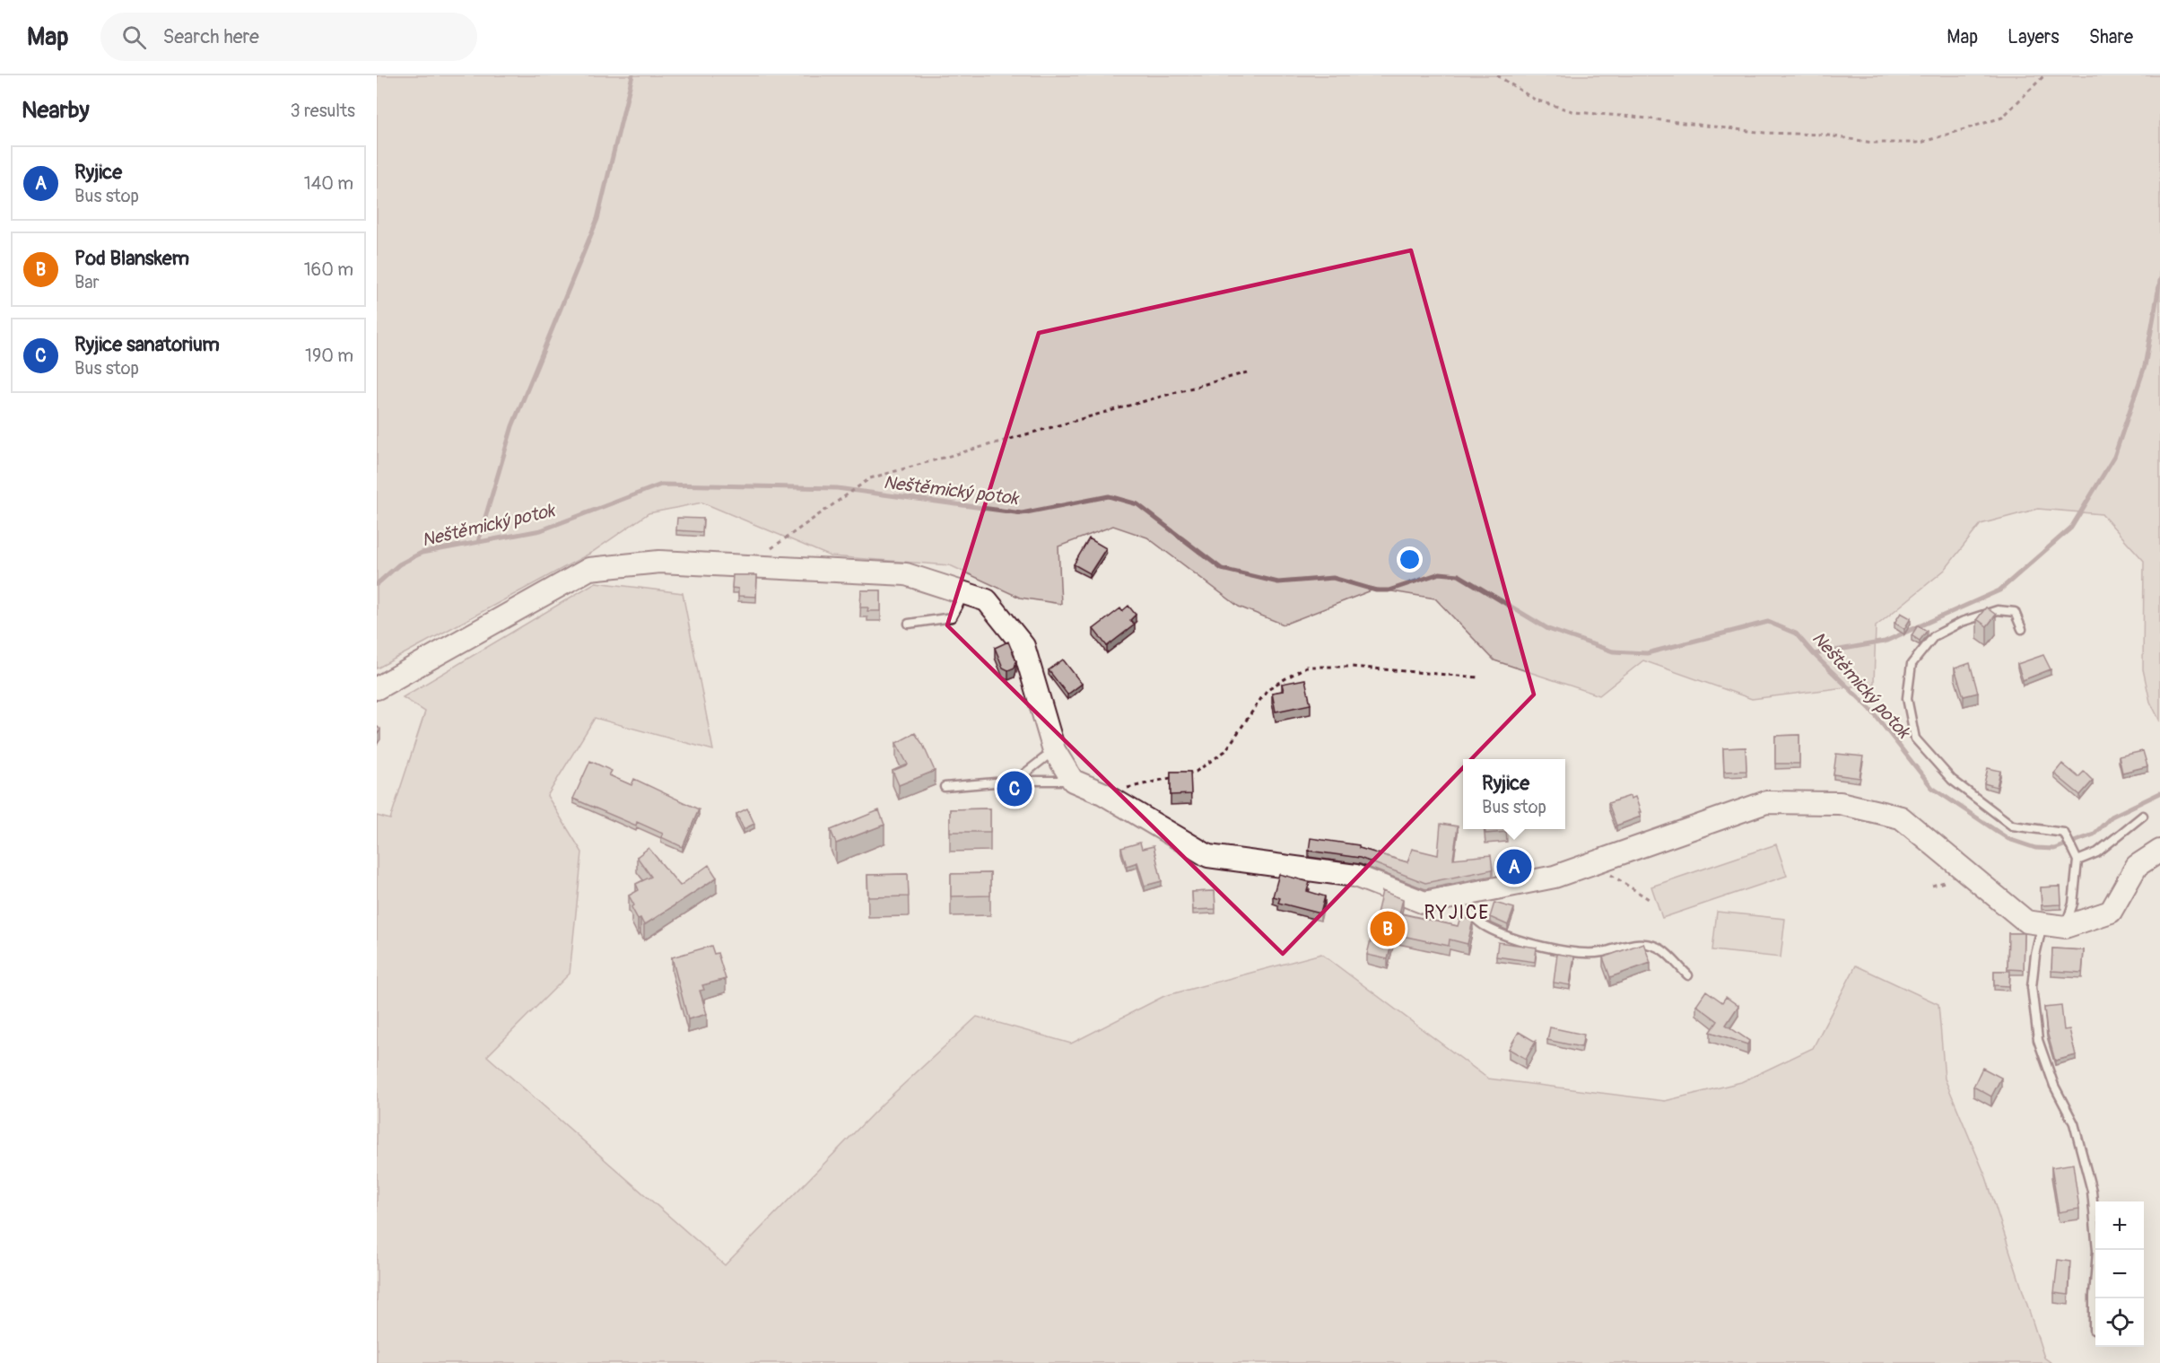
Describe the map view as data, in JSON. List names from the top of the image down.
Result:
{
  "districts": ["RYJICE"],
  "water": ["Neštěmický potok"],
  "page": {
    "header": "Map",
    "search": "Search here",
    "nav": ["Map", "Layers", "Share"],
    "heading": ["Nearby", "3 results"],
    "list": [
      {
        "mark": "A",
        "name": "Ryjice",
        "note": "Bus stop",
        "value": "140 m"
      },
      {
        "mark": "B",
        "name": "Pod Blanskem",
        "note": "Bar",
        "value": "160 m"
      },
      {
        "mark": "C",
        "name": "Ryjice sanatorium",
        "note": "Bus stop",
        "value": "190 m"
      }
    ],
    "popup": ["Ryjice", "Bus stop"],
    "pins": ["C", "A", "B"],
    "map_buttons": ["+", "−"]
  }
}
